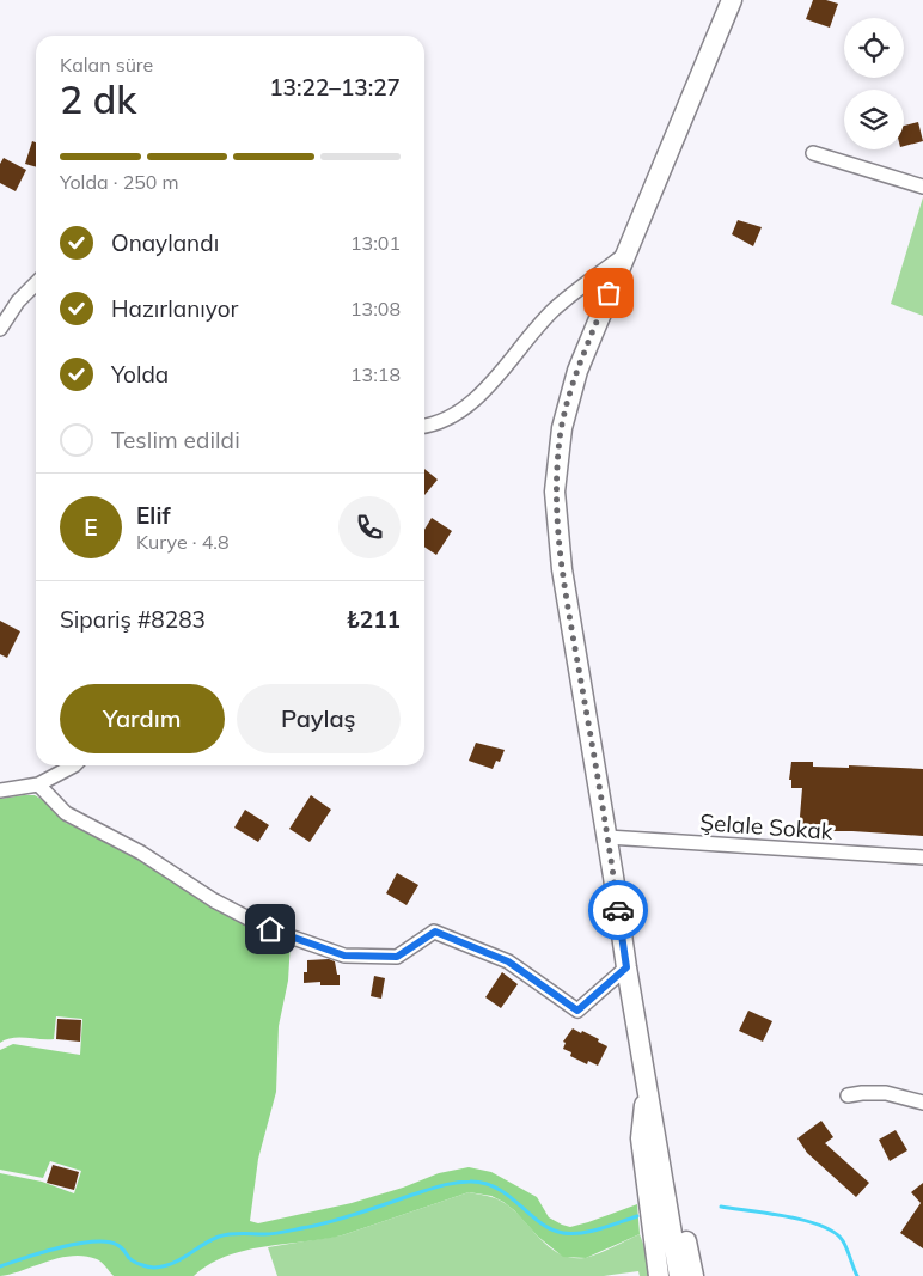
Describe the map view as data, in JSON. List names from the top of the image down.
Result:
{
  "streets": {
    "street": ["Şelale Sokak"]
  },
  "page": {
    "heading": ["2 dk", "Kalan süre", "13:22–13:27"],
    "panel": [
      "Elif",
      "Kurye · 4.8",
      "Sipariş #8283",
      "₺211"
    ],
    "bar": "Yolda · 250 m",
    "list": [
      ["Onaylandı", "13:01"],
      ["Hazırlanıyor", "13:08"],
      ["Yolda", "13:18"],
      "Teslim edildi"
    ],
    "round": "E",
    "buttons": ["Yardım", "Paylaş"]
  }
}
